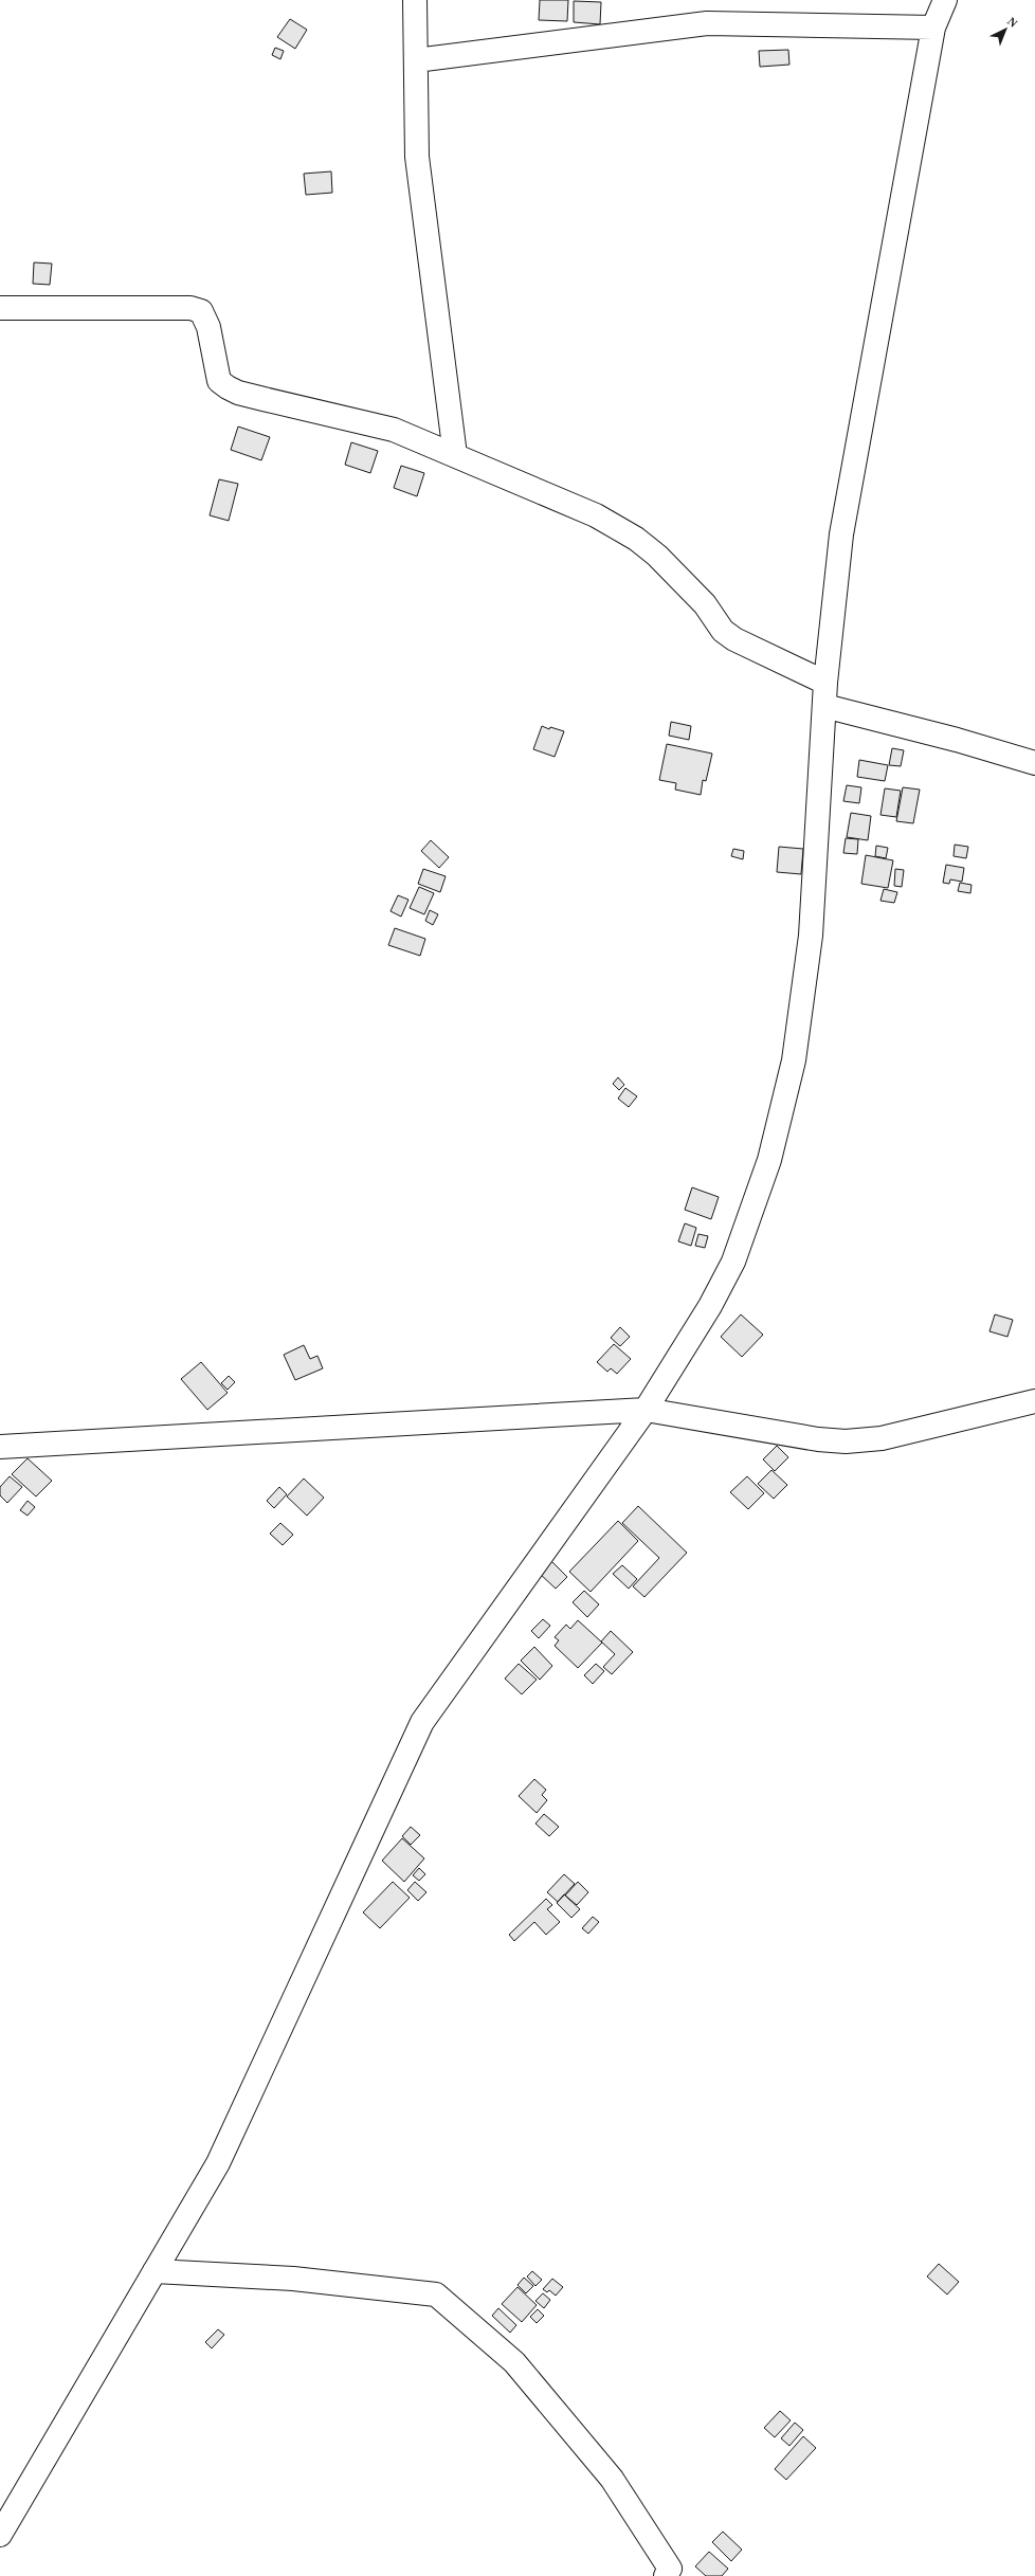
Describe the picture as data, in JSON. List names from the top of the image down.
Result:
{
  "north": "top right"
}
